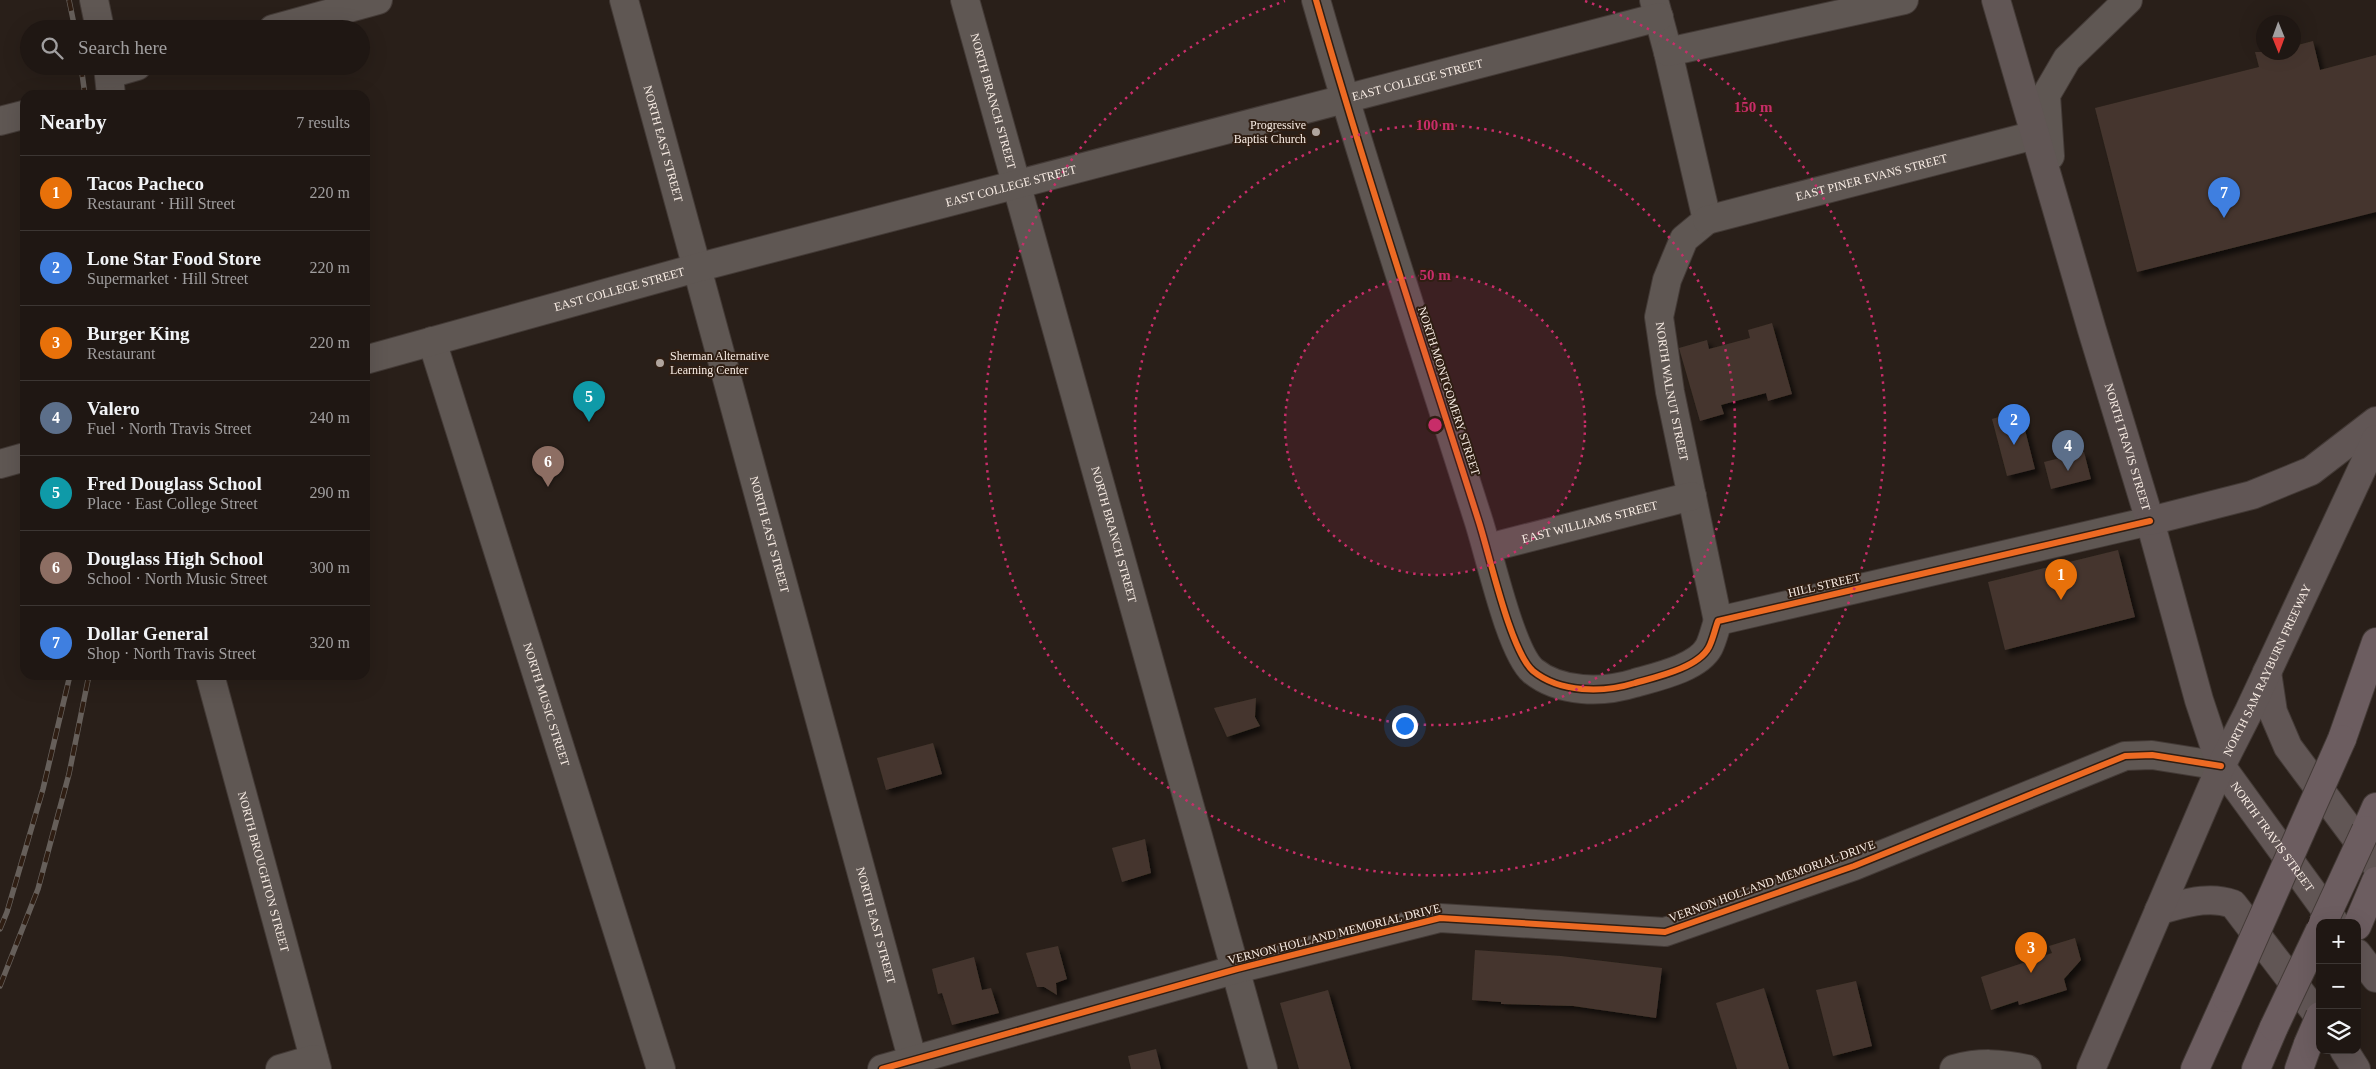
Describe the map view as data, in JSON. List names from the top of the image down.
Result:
{
  "streets": {
    "main road": ["NORTH TRAVIS STREET", "NORTH SAM RAYBURN FREEWAY"],
    "street": [
      "EAST COLLEGE STREET",
      "NORTH BRANCH STREET",
      "NORTH EAST STREET",
      "EAST PINER EVANS STREET",
      "NORTH MONTGOMERY STREET",
      "NORTH WALNUT STREET",
      "EAST WILLIAMS STREET",
      "HILL STREET",
      "NORTH MUSIC STREET",
      "NORTH BROUGHTON STREET",
      "VERNON HOLLAND MEMORIAL DRIVE"
    ]
  },
  "crossings": [
    ["EAST COLLEGE STREET", "NORTH BRANCH STREET"],
    ["EAST COLLEGE STREET", "NORTH EAST STREET"],
    ["EAST COLLEGE STREET", "NORTH MONTGOMERY STREET"],
    ["EAST COLLEGE STREET", "NORTH MUSIC STREET"],
    ["NORTH BRANCH STREET", "VERNON HOLLAND MEMORIAL DRIVE"],
    ["NORTH EAST STREET", "VERNON HOLLAND MEMORIAL DRIVE"],
    ["EAST PINER EVANS STREET", "NORTH WALNUT STREET"],
    ["EAST PINER EVANS STREET", "NORTH TRAVIS STREET"],
    ["NORTH MONTGOMERY STREET", "NORTH WALNUT STREET"],
    ["NORTH MONTGOMERY STREET", "EAST WILLIAMS STREET"],
    ["NORTH MONTGOMERY STREET", "HILL STREET"],
    ["NORTH WALNUT STREET", "EAST WILLIAMS STREET"],
    ["NORTH WALNUT STREET", "HILL STREET"],
    ["NORTH TRAVIS STREET", "HILL STREET"],
    ["NORTH TRAVIS STREET", "NORTH SAM RAYBURN FREEWAY"],
    ["NORTH TRAVIS STREET", "VERNON HOLLAND MEMORIAL DRIVE"],
    ["NORTH SAM RAYBURN FREEWAY", "VERNON HOLLAND MEMORIAL DRIVE"]
  ],
  "places": ["Progressive Baptist Church", "Sherman Alternative Learning Center"],
  "north": "bottom",
  "page": {
    "search": "Search here",
    "heading": ["Nearby", "7 results"],
    "list": [
      {
        "mark": "1",
        "name": "Tacos Pacheco",
        "note": "Restaurant · Hill Street",
        "value": "220 m"
      },
      {
        "mark": "2",
        "name": "Lone Star Food Store",
        "note": "Supermarket · Hill Street",
        "value": "220 m"
      },
      {
        "mark": "3",
        "name": "Burger King",
        "note": "Restaurant",
        "value": "220 m"
      },
      {
        "mark": "4",
        "name": "Valero",
        "note": "Fuel · North Travis Street",
        "value": "240 m"
      },
      {
        "mark": "5",
        "name": "Fred Douglass School",
        "note": "Place · East College Street",
        "value": "290 m"
      },
      {
        "mark": "6",
        "name": "Douglass High School",
        "note": "School · North Music Street",
        "value": "300 m"
      },
      {
        "mark": "7",
        "name": "Dollar General",
        "note": "Shop · North Travis Street",
        "value": "320 m"
      }
    ],
    "pins": [
      "7",
      "5",
      "2",
      "4",
      "6",
      "1",
      "3"
    ],
    "map_buttons": ["+", "−"]
  },
  "rings": ["150 m", "100 m", "50 m"]
}
